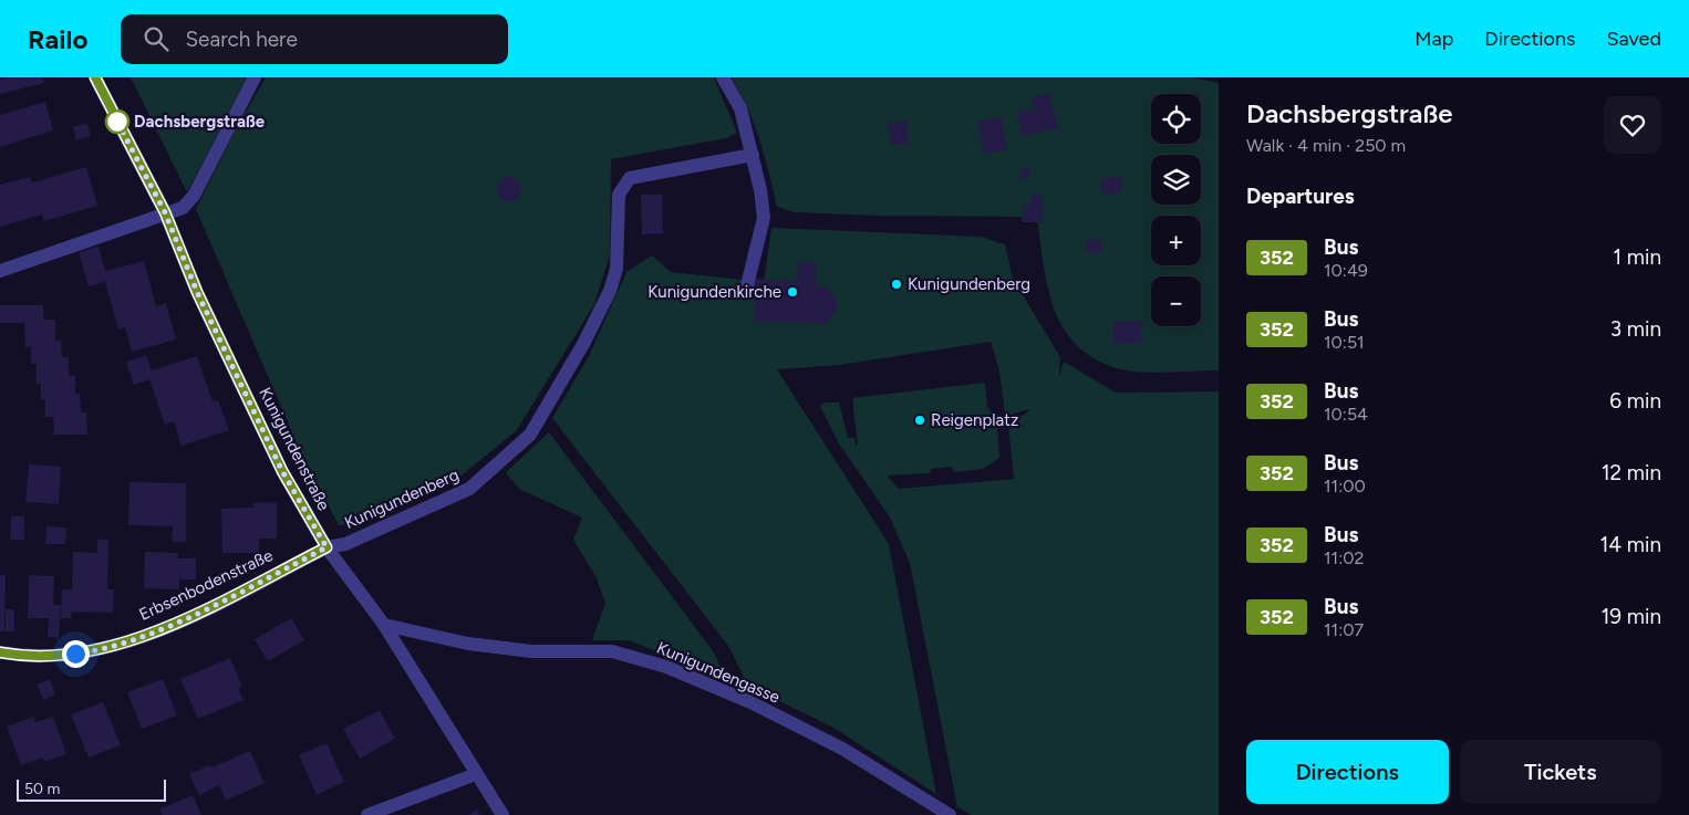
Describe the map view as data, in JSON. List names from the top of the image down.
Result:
{
  "streets": {
    "street": [
      "Kunigundenstraße",
      "Kunigundenberg",
      "Erbsenbodenstraße",
      "Kunigundengasse"
    ]
  },
  "crossings": [
    ["Kunigundenstraße", "Kunigundenberg"],
    ["Kunigundenstraße", "Erbsenbodenstraße"],
    ["Kunigundenstraße", "Kunigundengasse"],
    ["Kunigundenberg", "Erbsenbodenstraße"]
  ],
  "places": [
    "Dachsbergstraße",
    "Kunigundenberg",
    "Kunigundenkirche",
    "Reigenplatz"
  ],
  "lines": ["bus line 352"],
  "scale_bar": "50 m",
  "page": {
    "header": "Railo",
    "search": "Search here",
    "nav": ["Map", "Directions", "Saved"],
    "heading": [
      ["Dachsbergstraße", "Walk · 4 min · 250 m"],
      "Departures"
    ],
    "map_buttons": ["+", "−"],
    "list": [
      {
        "mark": "352",
        "name": "Bus",
        "note": "10:49",
        "value": "1 min"
      },
      {
        "mark": "352",
        "name": "Bus",
        "note": "10:51",
        "value": "3 min"
      },
      {
        "mark": "352",
        "name": "Bus",
        "note": "10:54",
        "value": "6 min"
      },
      {
        "mark": "352",
        "name": "Bus",
        "note": "11:00",
        "value": "12 min"
      },
      {
        "mark": "352",
        "name": "Bus",
        "note": "11:02",
        "value": "14 min"
      },
      {
        "mark": "352",
        "name": "Bus",
        "note": "11:07",
        "value": "19 min"
      }
    ],
    "buttons": ["Directions", "Tickets"],
    "scale": "50 m"
  }
}
